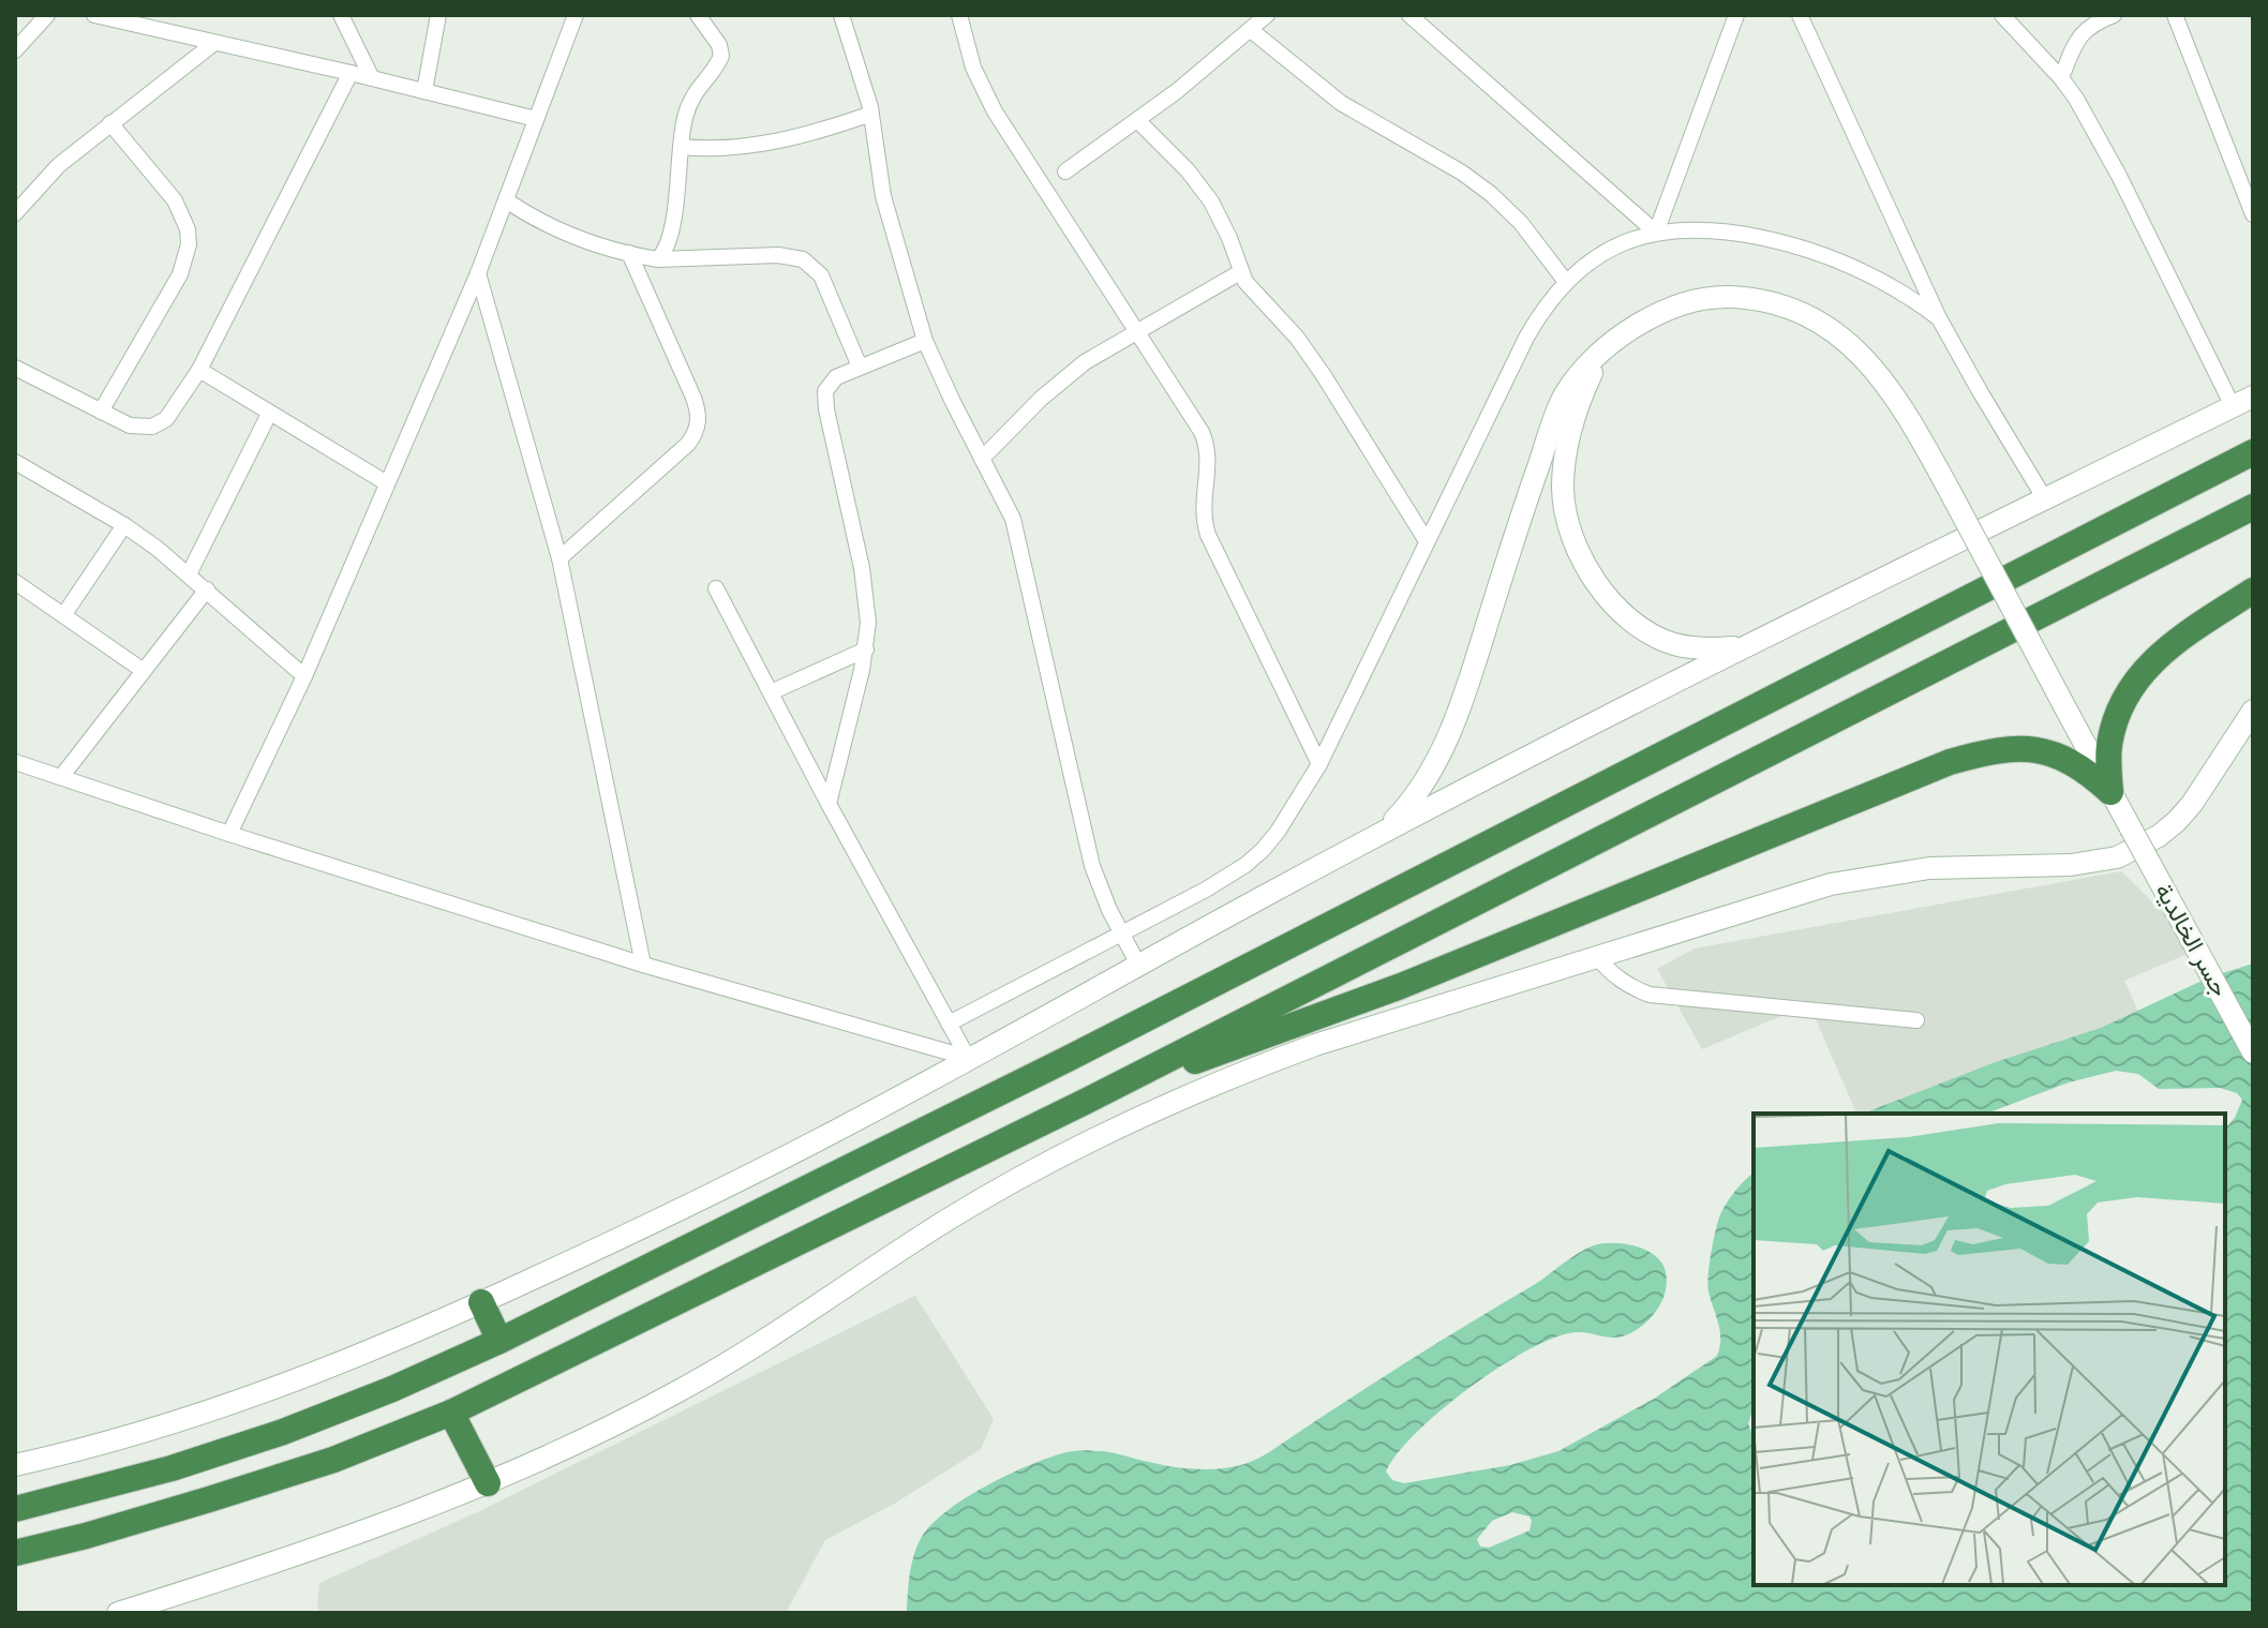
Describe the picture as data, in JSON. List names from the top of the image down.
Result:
{
  "streets": {
    "main road": ["جسر الخالدية"]
  }
}
